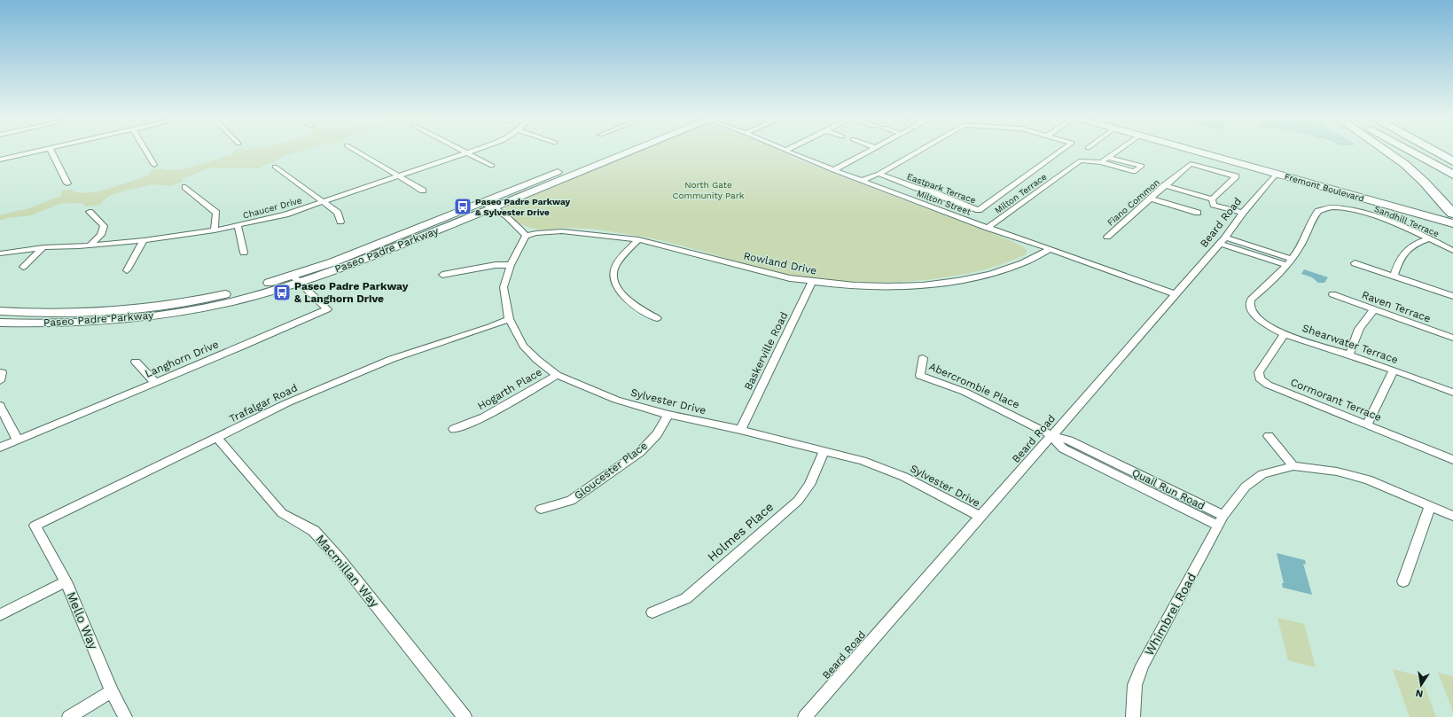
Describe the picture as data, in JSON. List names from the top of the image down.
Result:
{
  "streets": {
    "main road": ["Fremont Boulevard", "Paseo Padre Parkway"],
    "street": [
      "Eastpark Terrace",
      "Milton Terrace",
      "Milton Street",
      "Fiano Common",
      "Chaucer Drive",
      "Sandhill Terrace",
      "Beard Road",
      "Rowland Drive",
      "Raven Terrace",
      "Shearwater Terrace",
      "Baskerville Road",
      "Langhorn Drive",
      "Abercrombie Place",
      "Hogarth Place",
      "Cormorant Terrace",
      "Sylvester Drive",
      "Trafalgar Road",
      "Gloucester Place",
      "Quail Run Road",
      "Holmes Place",
      "Macmillan Way",
      "Whimbrel Road",
      "Mello Way"
    ]
  },
  "crossings": [
    ["Fremont Boulevard", "Beard Road"],
    ["Milton Terrace", "Milton Street"],
    ["Milton Street", "Beard Road"],
    ["Milton Street", "Rowland Drive"],
    ["Sandhill Terrace", "Shearwater Terrace"],
    ["Beard Road", "Abercrombie Place"],
    ["Beard Road", "Sylvester Drive"],
    ["Beard Road", "Quail Run Road"],
    ["Paseo Padre Parkway", "Langhorn Drive"],
    ["Rowland Drive", "Baskerville Road"],
    ["Rowland Drive", "Sylvester Drive"],
    ["Shearwater Terrace", "Cormorant Terrace"],
    ["Baskerville Road", "Sylvester Drive"],
    ["Abercrombie Place", "Quail Run Road"],
    ["Hogarth Place", "Sylvester Drive"],
    ["Sylvester Drive", "Trafalgar Road"],
    ["Sylvester Drive", "Gloucester Place"],
    ["Sylvester Drive", "Holmes Place"],
    ["Trafalgar Road", "Macmillan Way"],
    ["Trafalgar Road", "Mello Way"],
    ["Quail Run Road", "Whimbrel Road"]
  ],
  "parks": ["North Gate Community Park"],
  "places": {
    "bus stop": ["Paseo Padre Parkway & Sylvester Drive", "Paseo Padre Parkway & Langhorn Drive"]
  },
  "north": "bottom"
}
